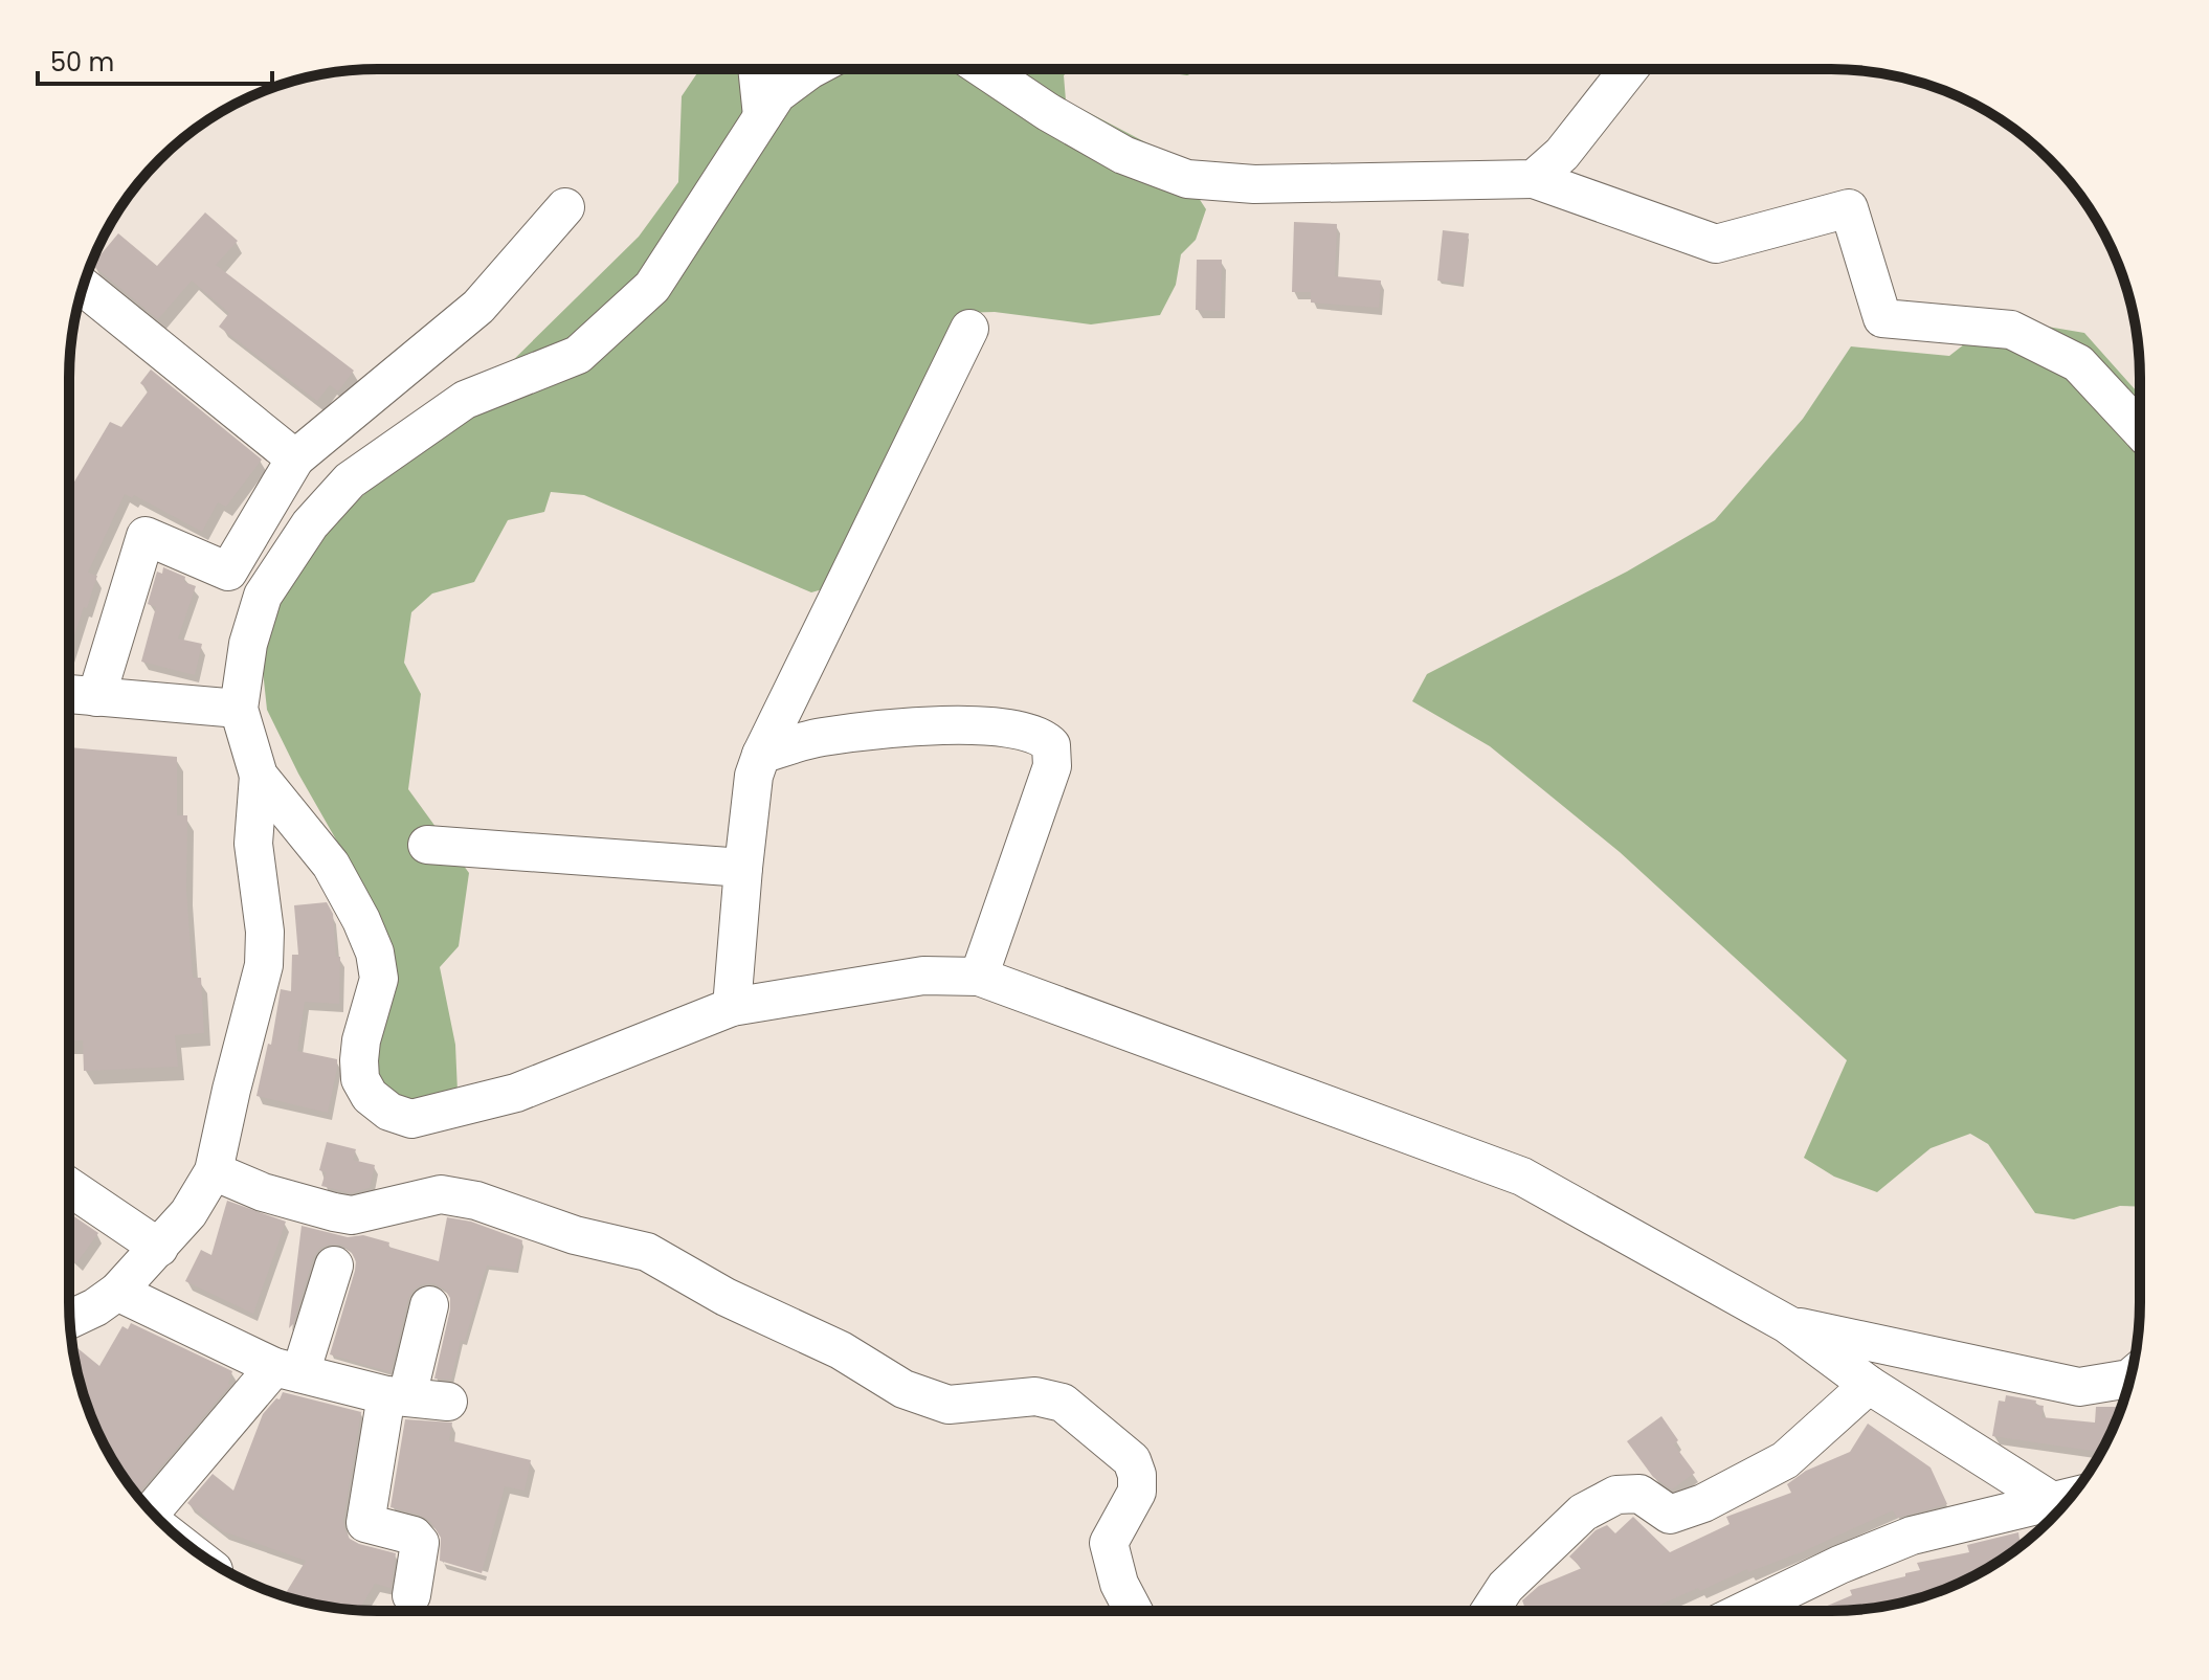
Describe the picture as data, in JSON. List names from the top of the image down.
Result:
{
  "scale_bar": "50 m"
}
